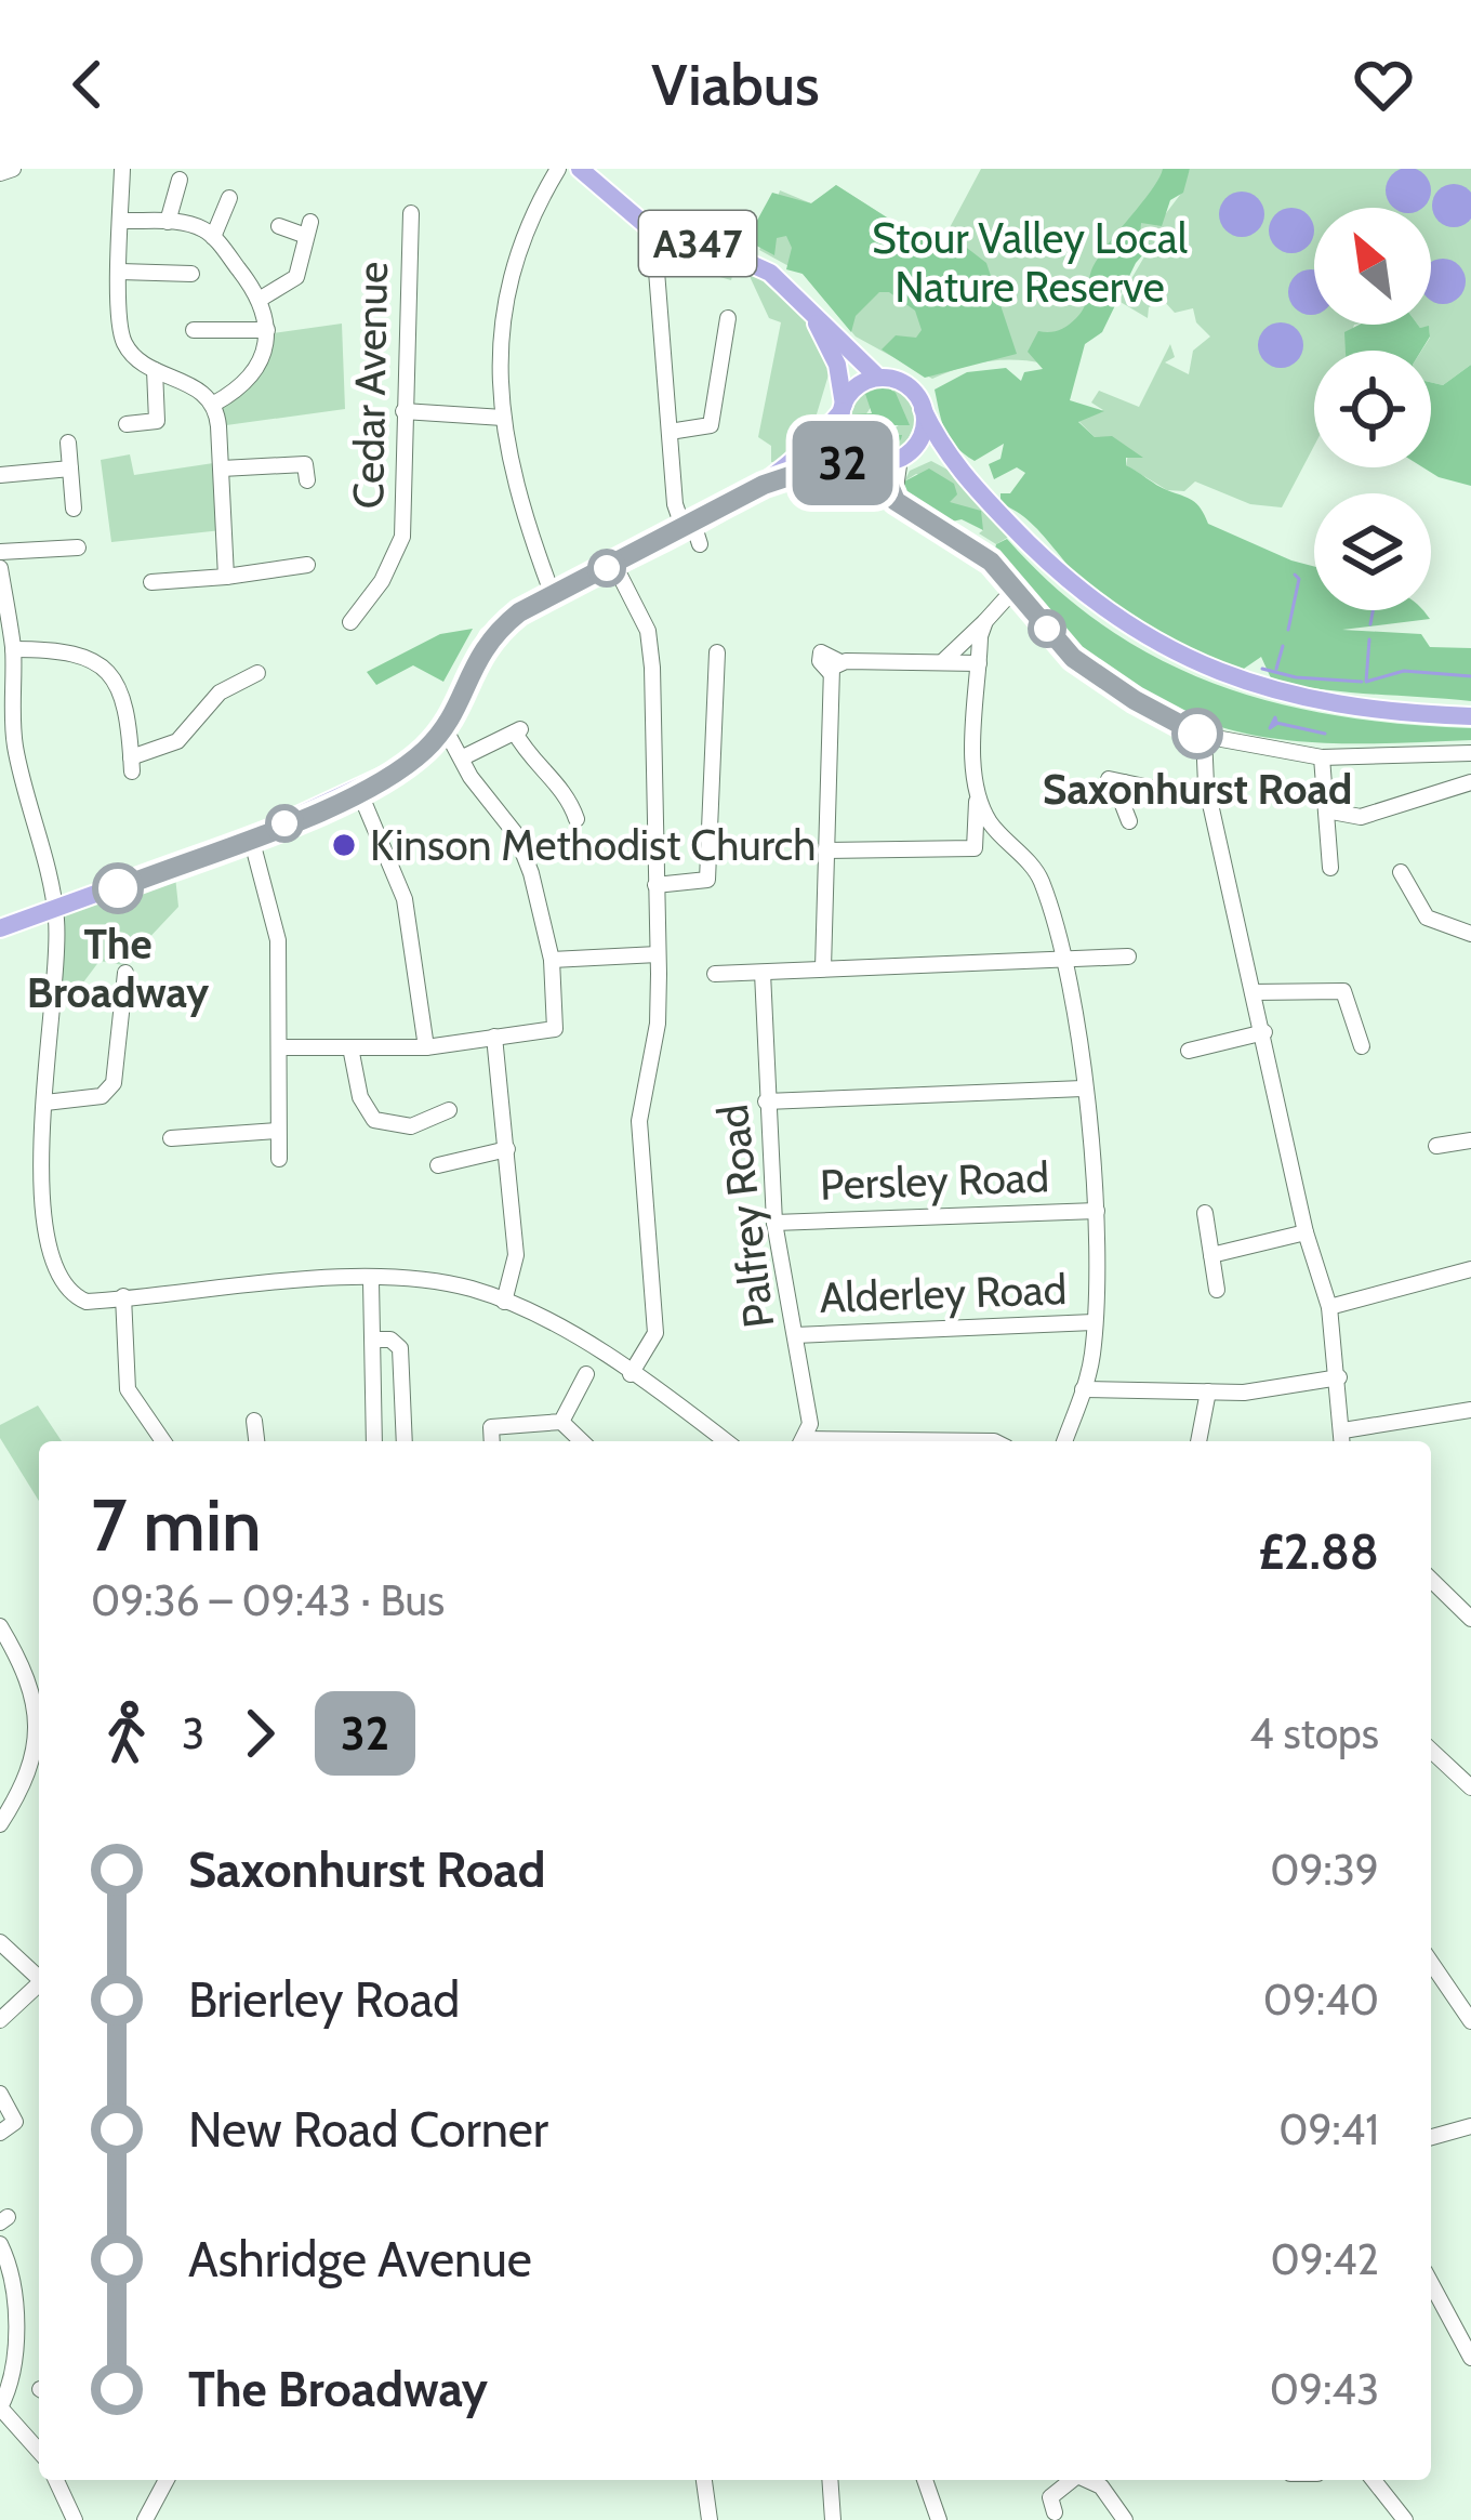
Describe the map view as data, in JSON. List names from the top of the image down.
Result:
{
  "streets": {
    "main road": ["A347"],
    "street": [
      "Cedar Avenue",
      "Persley Road",
      "Palfrey Road",
      "Alderley Road"
    ]
  },
  "crossings": [
    ["Persley Road", "Palfrey Road"],
    ["Palfrey Road", "Alderley Road"]
  ],
  "parks": ["Stour Valley Local Nature Reserve"],
  "places": ["Saxonhurst Road", "Kinson Methodist Church", "The Broadway"],
  "lines": ["bus line 32"],
  "north": "top left",
  "page": {
    "header": "Viabus",
    "on_map": "32",
    "heading": ["7 min", "09:36 – 09:43 · Bus", "£2.88"],
    "legs": ["3", "32", "4 stops"],
    "list": [
      {
        "name": "Saxonhurst Road",
        "value": "09:39"
      },
      {
        "name": "Brierley Road",
        "value": "09:40"
      },
      {
        "name": "New Road Corner",
        "value": "09:41"
      },
      {
        "name": "Ashridge Avenue",
        "value": "09:42"
      },
      {
        "name": "The Broadway",
        "value": "09:43"
      }
    ]
  }
}
